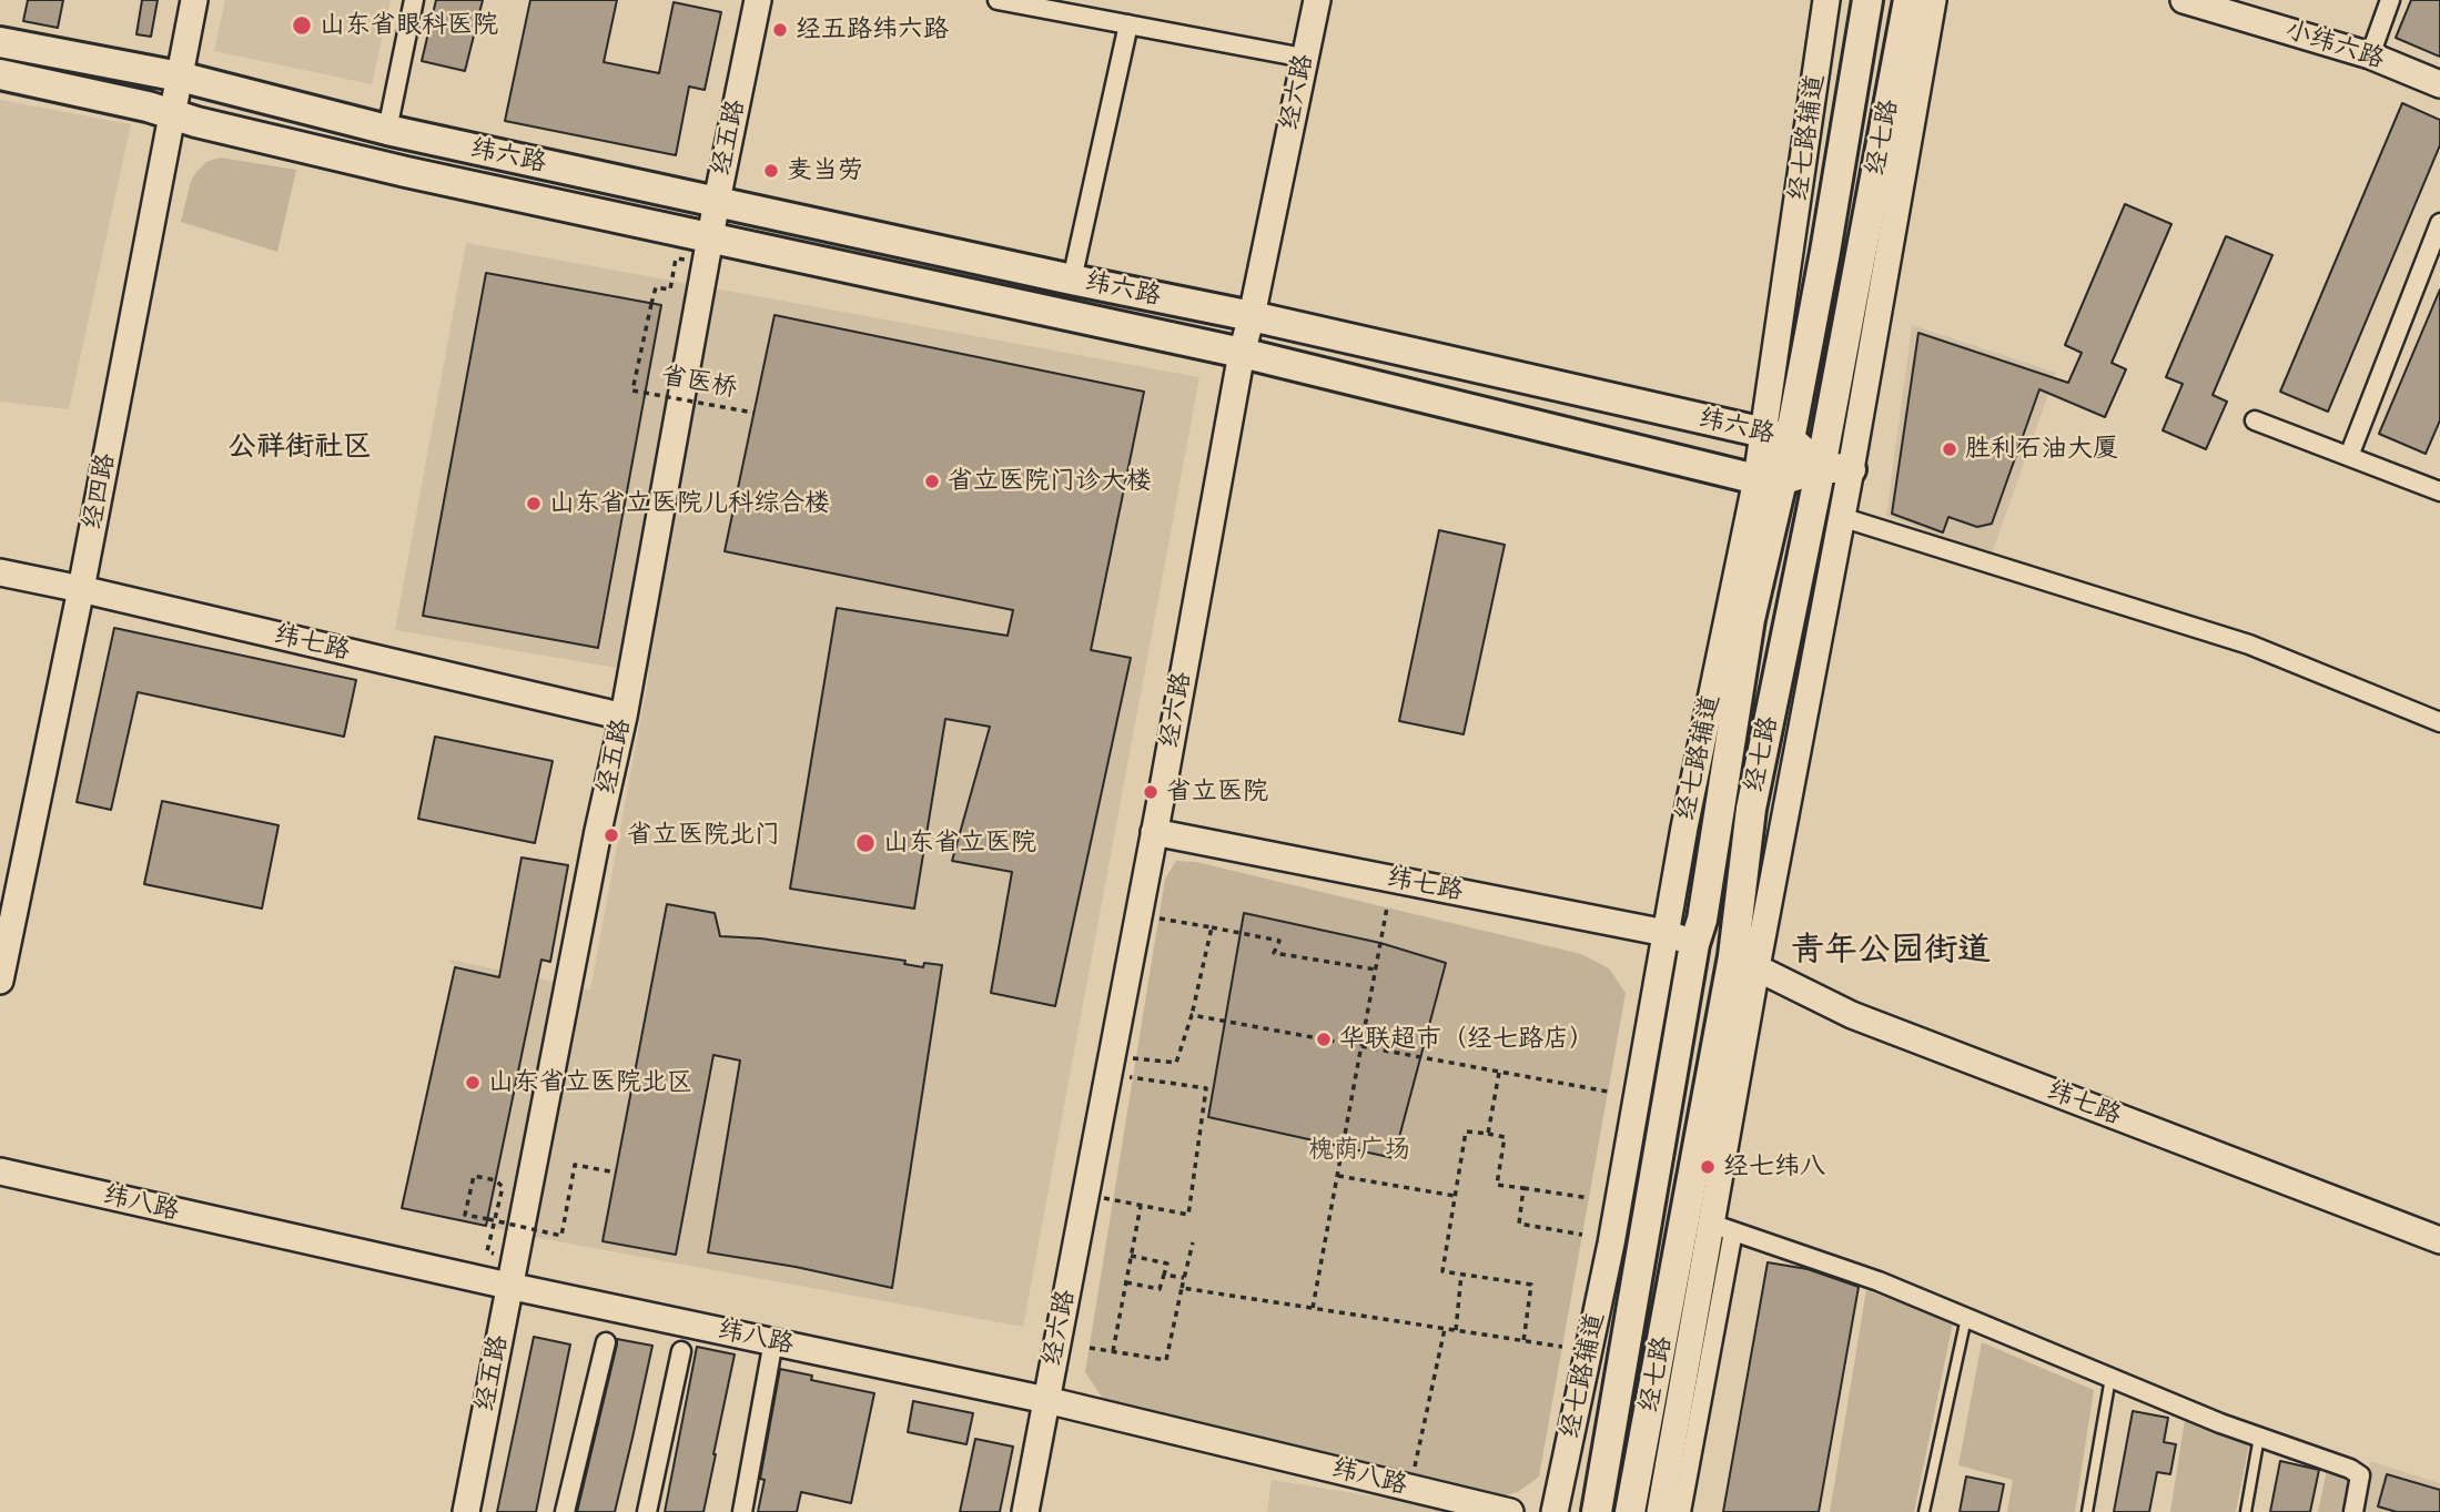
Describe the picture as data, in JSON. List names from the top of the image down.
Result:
{
  "streets": {
    "main road": ["经七路", "纬六路"],
    "street": [
      "小纬六路",
      "经六路",
      "经五路",
      "经七路辅道",
      "经四路",
      "纬七路",
      "纬八路"
    ],
    "path": ["省医桥"]
  },
  "crossings": [
    ["经六路", "纬六路"],
    ["经六路", "纬七路"],
    ["经六路", "纬八路"],
    ["经五路", "纬六路"],
    ["经五路", "纬七路"],
    ["经五路", "纬八路"],
    ["经七路辅道", "经七路"],
    ["经七路辅道", "纬六路"],
    ["经七路辅道", "纬七路"],
    ["经七路", "纬六路"],
    ["经七路", "纬七路"],
    ["纬六路", "经四路"],
    ["经四路", "纬七路"]
  ],
  "districts": ["公祥街社区", "青年公园街道"],
  "parks": ["槐荫广场"],
  "places": [
    "山东省眼科医院",
    "经五路纬六路",
    "麦当劳",
    "胜利石油大厦",
    "省立医院门诊大楼",
    "山东省立医院儿科综合楼",
    "省立医院",
    "省立医院北门",
    "山东省立医院",
    "华联超市（经七路店）",
    "山东省立医院北区",
    "经七纬八"
  ]
}
